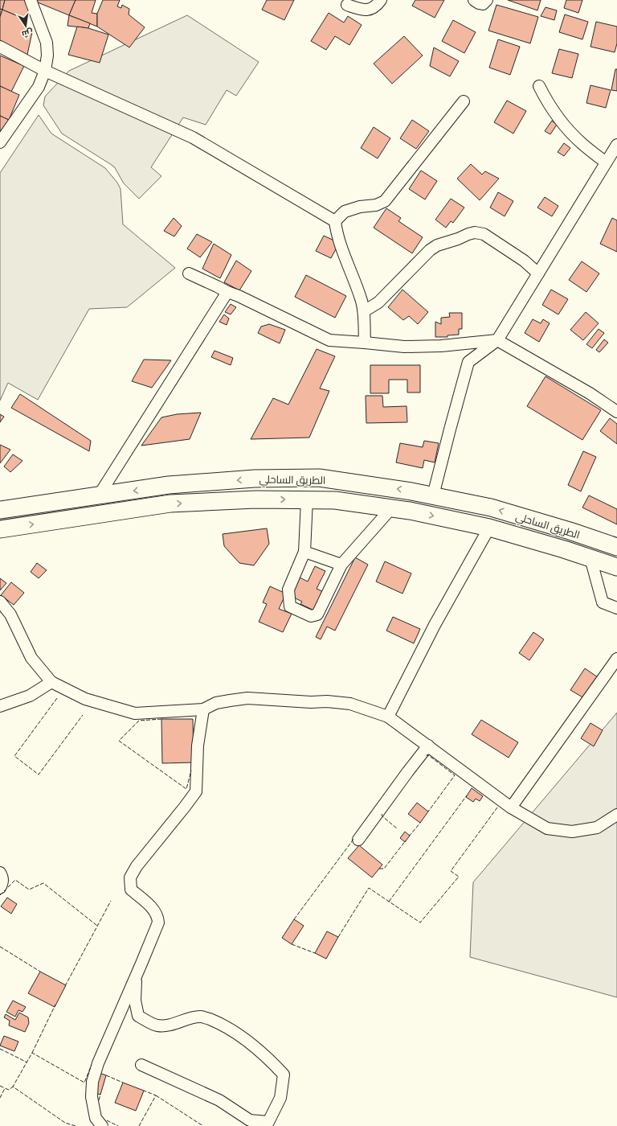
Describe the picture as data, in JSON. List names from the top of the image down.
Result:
{
  "streets": {
    "highway": ["الطريق الساحلي"]
  },
  "north": "bottom"
}
